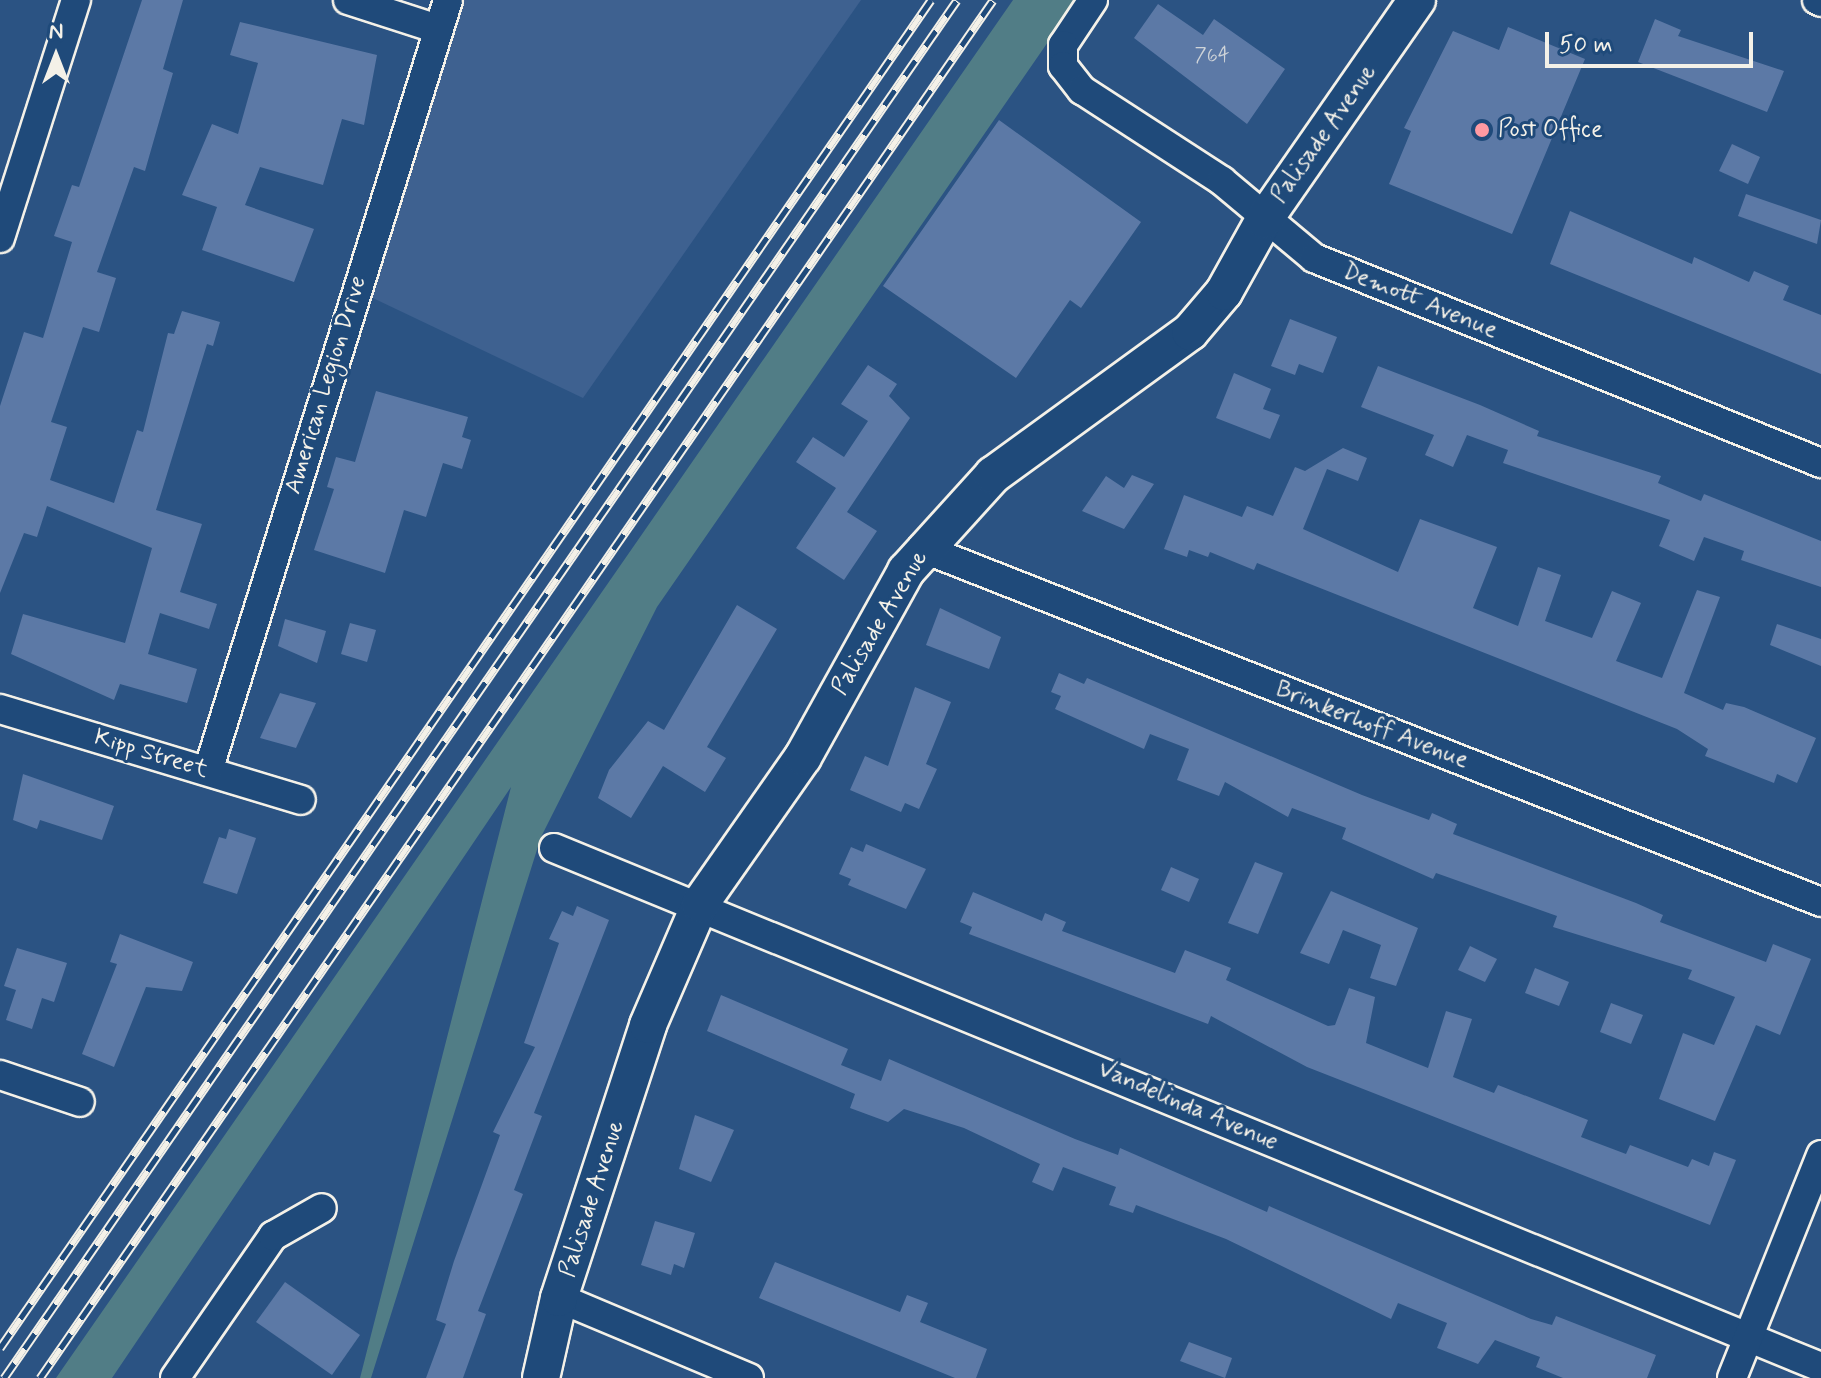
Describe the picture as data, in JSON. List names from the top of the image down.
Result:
{
  "streets": {
    "street": [
      "Palisade Avenue",
      "Demott Avenue",
      "American Legion Drive",
      "Brinkerhoff Avenue",
      "Kipp Street",
      "Vandelinda Avenue"
    ]
  },
  "crossings": [
    ["Palisade Avenue", "Demott Avenue"],
    ["Palisade Avenue", "Brinkerhoff Avenue"],
    ["Palisade Avenue", "Vandelinda Avenue"],
    ["American Legion Drive", "Kipp Street"]
  ],
  "places": ["Post Office"],
  "house_numbers": ["764"],
  "scale_bar": "50 m",
  "north": "top"
}
